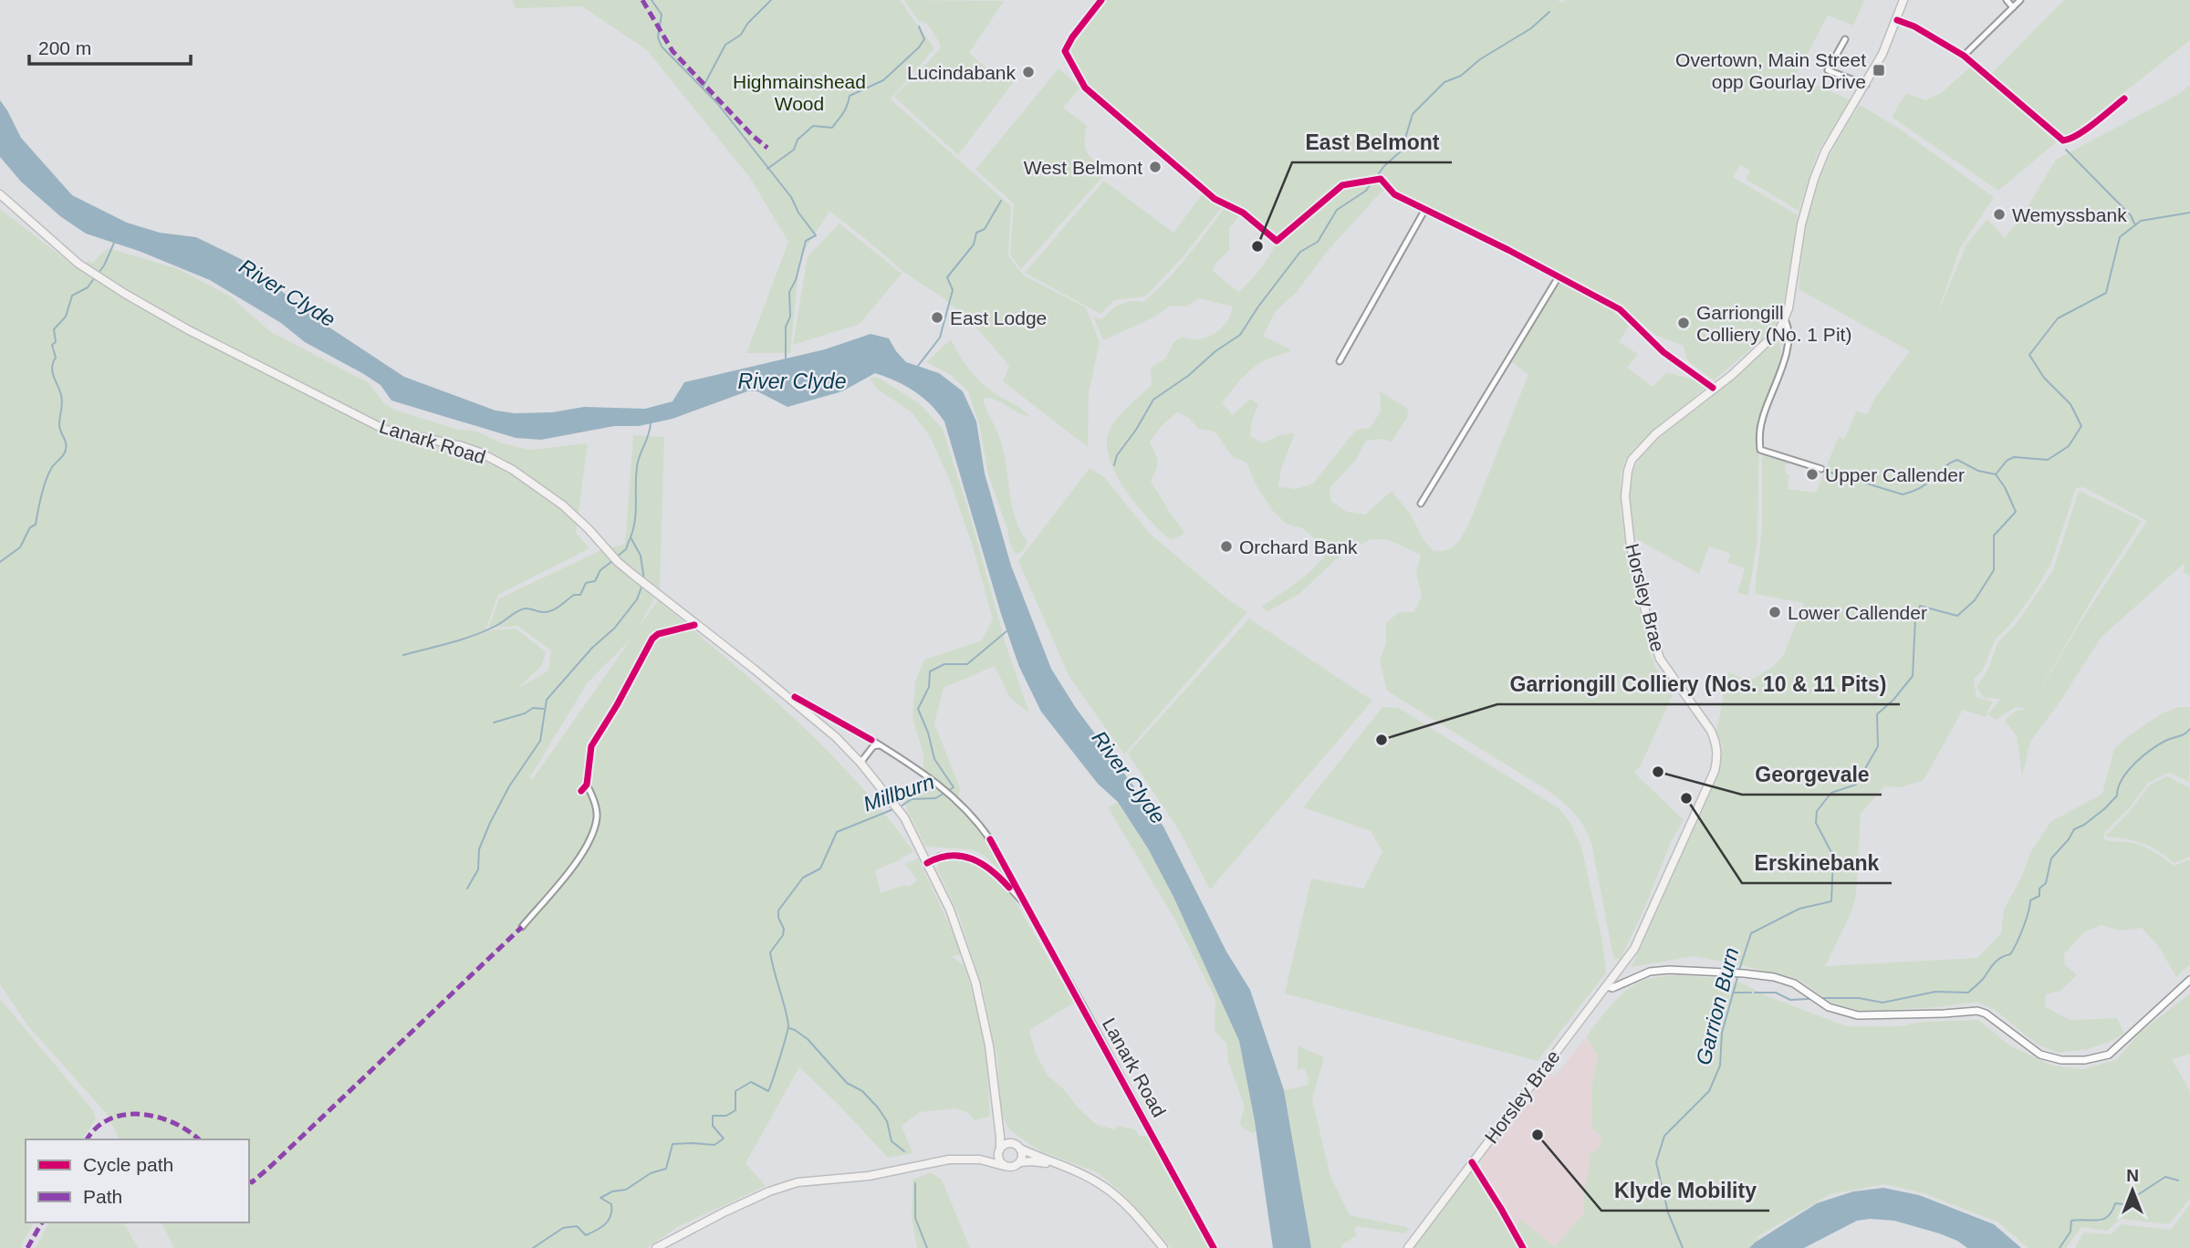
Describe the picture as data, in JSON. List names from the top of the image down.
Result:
{
  "streets": {
    "main road": ["Lanark Road", "Horsley Brae"]
  },
  "water": ["River Clyde", "Millburn", "Garrion Burn"],
  "parks": ["Highmainshead Wood"],
  "places": {
    "transit": ["Overtown, Main Street opp Gourlay Drive"],
    "other": [
      "Lucindabank",
      "West Belmont",
      "Wemyssbank",
      "East Belmont",
      "East Lodge",
      "Garriongill Colliery (No. 1 Pit)",
      "Upper Callender",
      "Orchard Bank",
      "Lower Callender",
      "Garriongill Colliery (Nos. 10 & 11 Pits)",
      "Georgevale",
      "Erskinebank",
      "Klyde Mobility"
    ]
  },
  "legend": ["Cycle path", "Path"],
  "scale_bar": "200 m",
  "north": "top"
}
